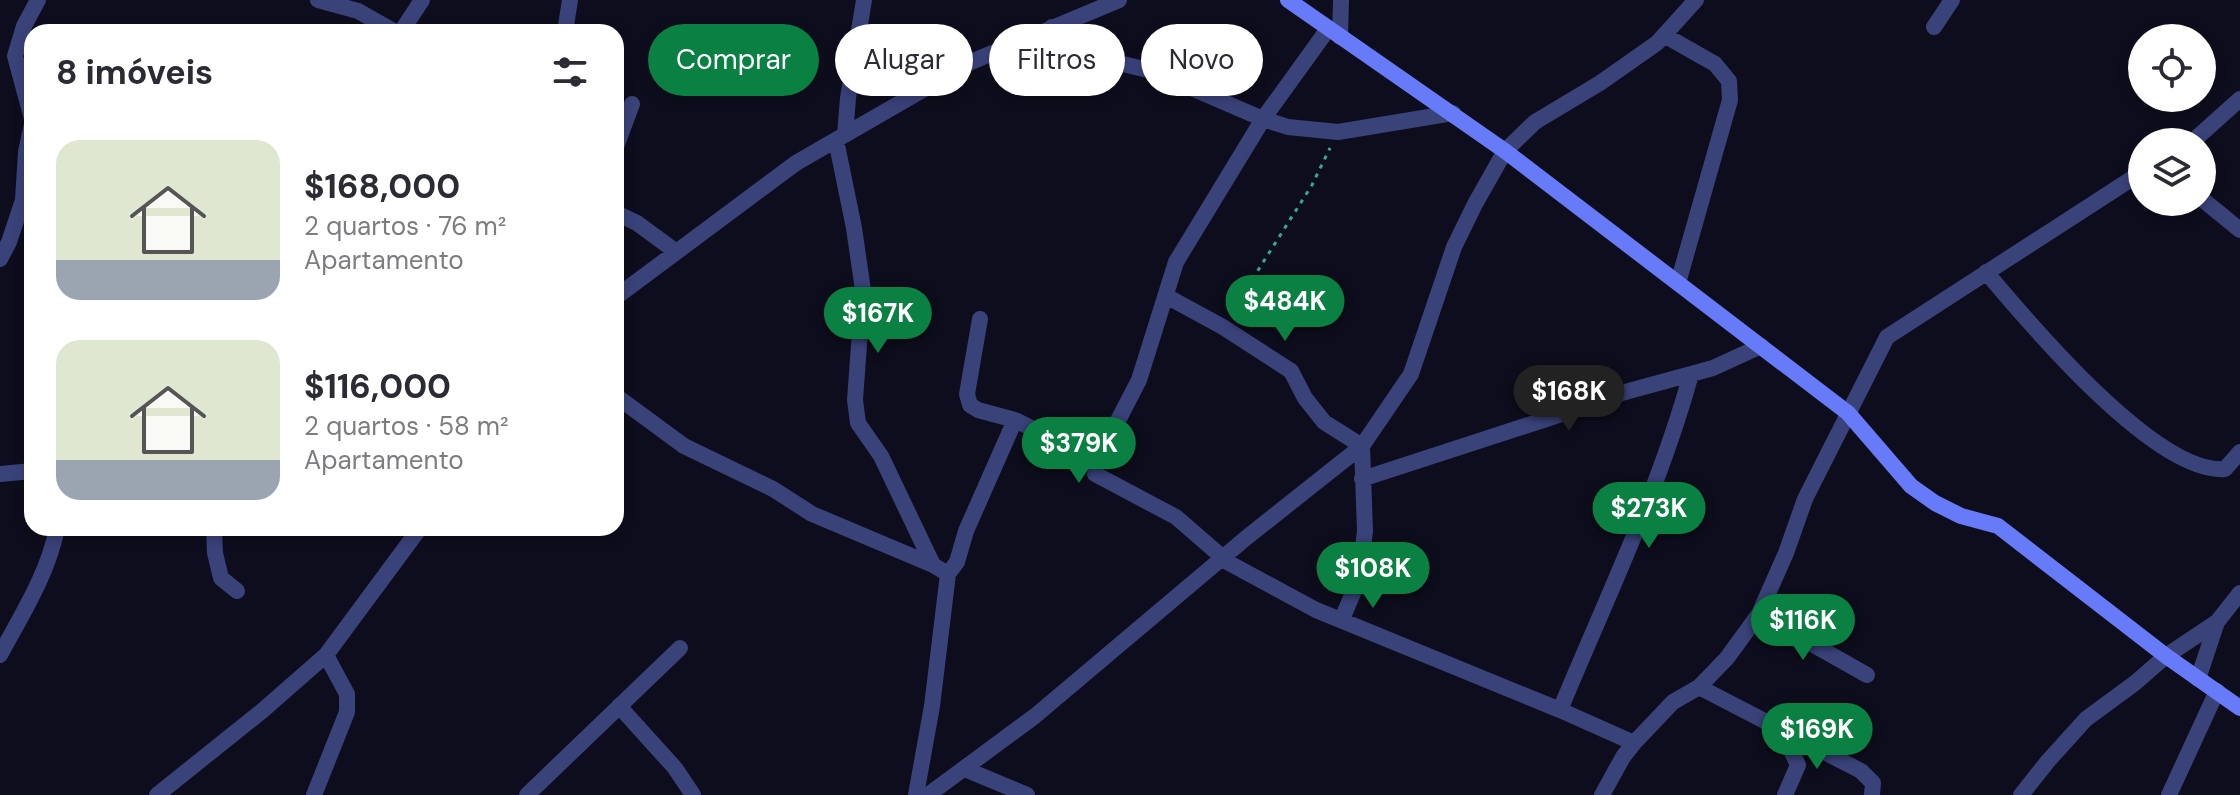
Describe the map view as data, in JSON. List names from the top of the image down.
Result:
{
  "page": {
    "chip": [
      "Comprar",
      "Alugar",
      "Filtros",
      "Novo"
    ],
    "heading": "8 imóveis",
    "list": [
      {
        "name": "$168,000",
        "note": "2 quartos · 76 m² · Apartamento"
      },
      {
        "name": "$116,000",
        "note": "2 quartos · 58 m² · Apartamento"
      }
    ],
    "price": [
      "$484K",
      "$167K",
      "$168K",
      "$379K",
      "$273K",
      "$108K",
      "$116K",
      "$169K"
    ]
  }
}
